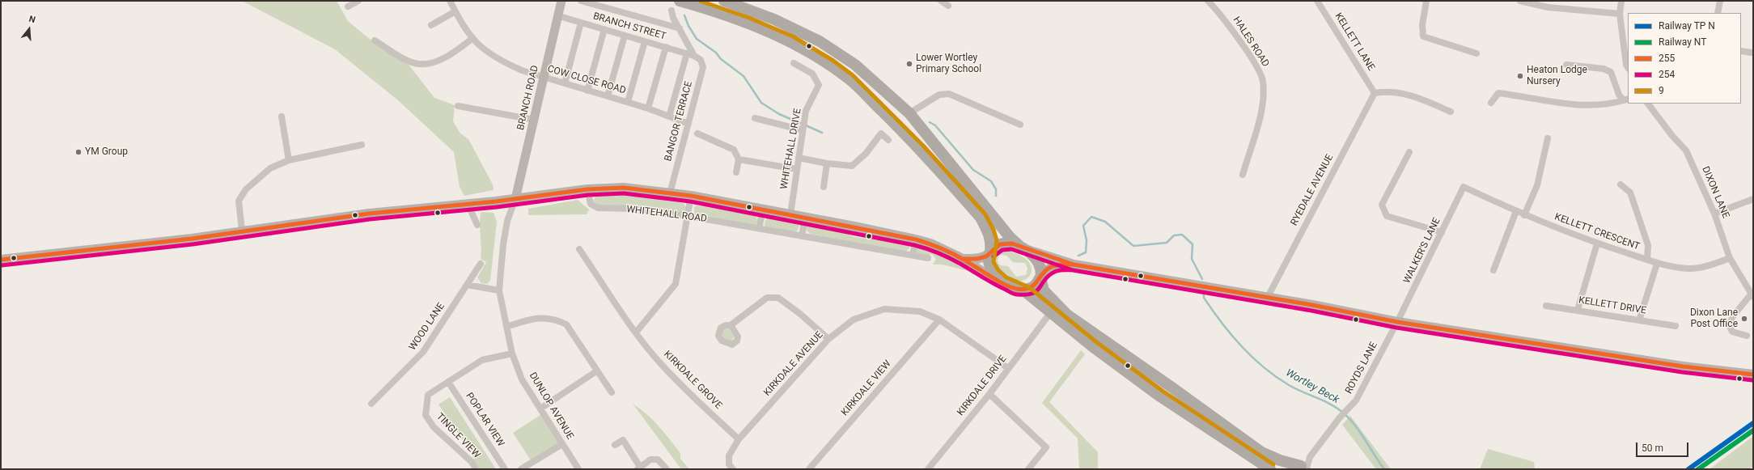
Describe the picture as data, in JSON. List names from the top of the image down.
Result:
{
  "streets": {
    "main road": ["WHITEHALL ROAD"],
    "street": [
      "BRANCH STREET",
      "HALES ROAD",
      "KELLETT LANE",
      "COW CLOSE ROAD",
      "BRANCH ROAD",
      "BANGOR TERRACE",
      "WHITEHALL DRIVE",
      "RYEDALE AVENUE",
      "DIXON LANE",
      "KELLETT CRESCENT",
      "WALKER'S LANE",
      "KELLETT DRIVE",
      "WOOD LANE",
      "KIRKDALE AVENUE",
      "ROYDS LANE",
      "KIRKDALE GROVE",
      "KIRKDALE DRIVE",
      "KIRKDALE VIEW",
      "DUNLOP AVENUE",
      "POPLAR VIEW",
      "TINGLE VIEW"
    ]
  },
  "crossings": [
    ["BRANCH STREET", "BRANCH ROAD"],
    ["BRANCH STREET", "BANGOR TERRACE"],
    ["KELLETT LANE", "RYEDALE AVENUE"],
    ["COW CLOSE ROAD", "BRANCH ROAD"],
    ["COW CLOSE ROAD", "BANGOR TERRACE"],
    ["BRANCH ROAD", "WHITEHALL ROAD"],
    ["BRANCH ROAD", "DUNLOP AVENUE"],
    ["BANGOR TERRACE", "WHITEHALL ROAD"],
    ["WHITEHALL DRIVE", "WHITEHALL ROAD"],
    ["DIXON LANE", "KELLETT CRESCENT"],
    ["WHITEHALL ROAD", "DUNLOP AVENUE"],
    ["KELLETT CRESCENT", "WALKER'S LANE"],
    ["WALKER'S LANE", "ROYDS LANE"],
    ["KIRKDALE AVENUE", "KIRKDALE GROVE"],
    ["KIRKDALE AVENUE", "KIRKDALE DRIVE"],
    ["KIRKDALE AVENUE", "KIRKDALE VIEW"],
    ["DUNLOP AVENUE", "TINGLE VIEW"],
    ["POPLAR VIEW", "TINGLE VIEW"]
  ],
  "water": ["Wortley Beck"],
  "places": [
    "Lower Wortley Primary School",
    "Heaton Lodge Nursery",
    "YM Group",
    "Dixon Lane Post Office"
  ],
  "lines": [
    "transit line 9",
    "transit line 255",
    "transit line 254",
    "rail line NT"
  ],
  "legend": [
    "Railway TP N",
    "Railway NT",
    "255",
    "254",
    "9"
  ],
  "scale_bar": "50 m",
  "north": "top"
}
